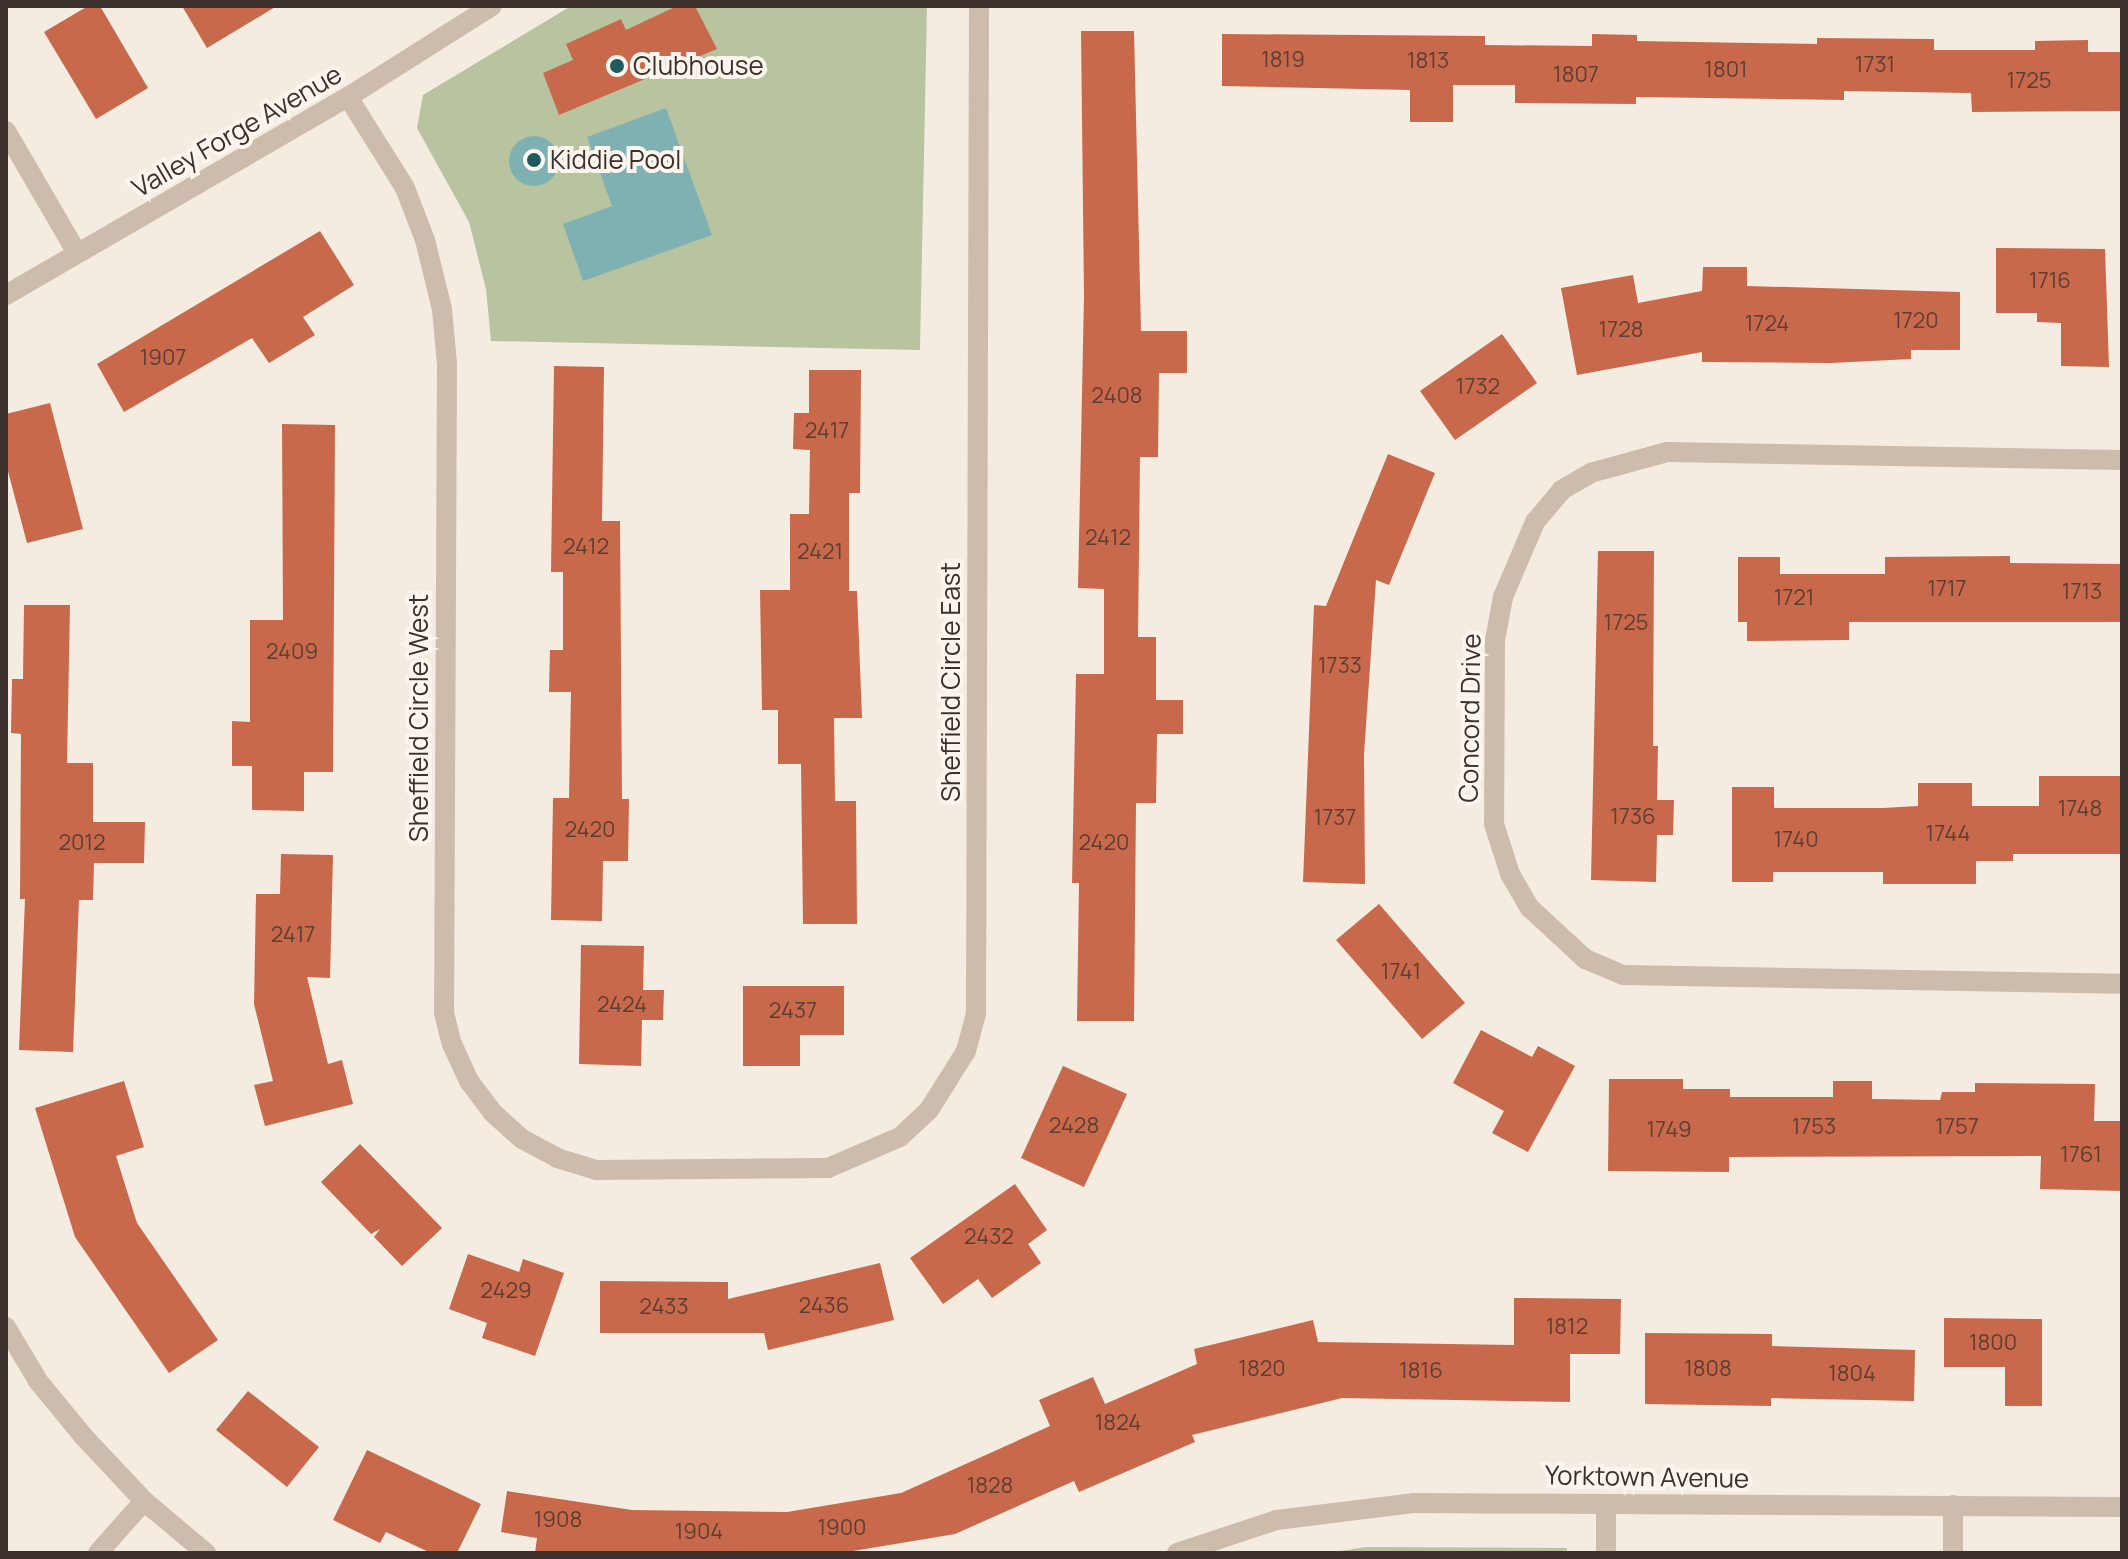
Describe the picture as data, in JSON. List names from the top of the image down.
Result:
{
  "streets": {
    "street": [
      "Valley Forge Avenue",
      "Sheffield Circle East",
      "Sheffield Circle West",
      "Concord Drive",
      "Yorktown Avenue"
    ]
  },
  "crossings": [
    ["Valley Forge Avenue", "Sheffield Circle West"],
    ["Sheffield Circle East", "Sheffield Circle West"]
  ],
  "places": ["Clubhouse", "Kiddie Pool"],
  "house_numbers": [
    "1819",
    "1813",
    "1731",
    "1801",
    "1807",
    "1725",
    "1716",
    "1720",
    "1724",
    "1728",
    "1907",
    "1732",
    "2408",
    "2417",
    "2412",
    "2412",
    "2421",
    "1717",
    "1713",
    "1721",
    "1725",
    "2409",
    "1733",
    "1748",
    "1736",
    "1737",
    "2420",
    "1744",
    "1740",
    "2012",
    "2420",
    "2417",
    "1741",
    "2424",
    "2437",
    "2428",
    "1753",
    "1757",
    "1749",
    "1761",
    "2432",
    "2429",
    "2436",
    "2433",
    "1812",
    "1800",
    "1820",
    "1808",
    "1816",
    "1804",
    "1824",
    "1828",
    "1908",
    "1900",
    "1904"
  ]
}
